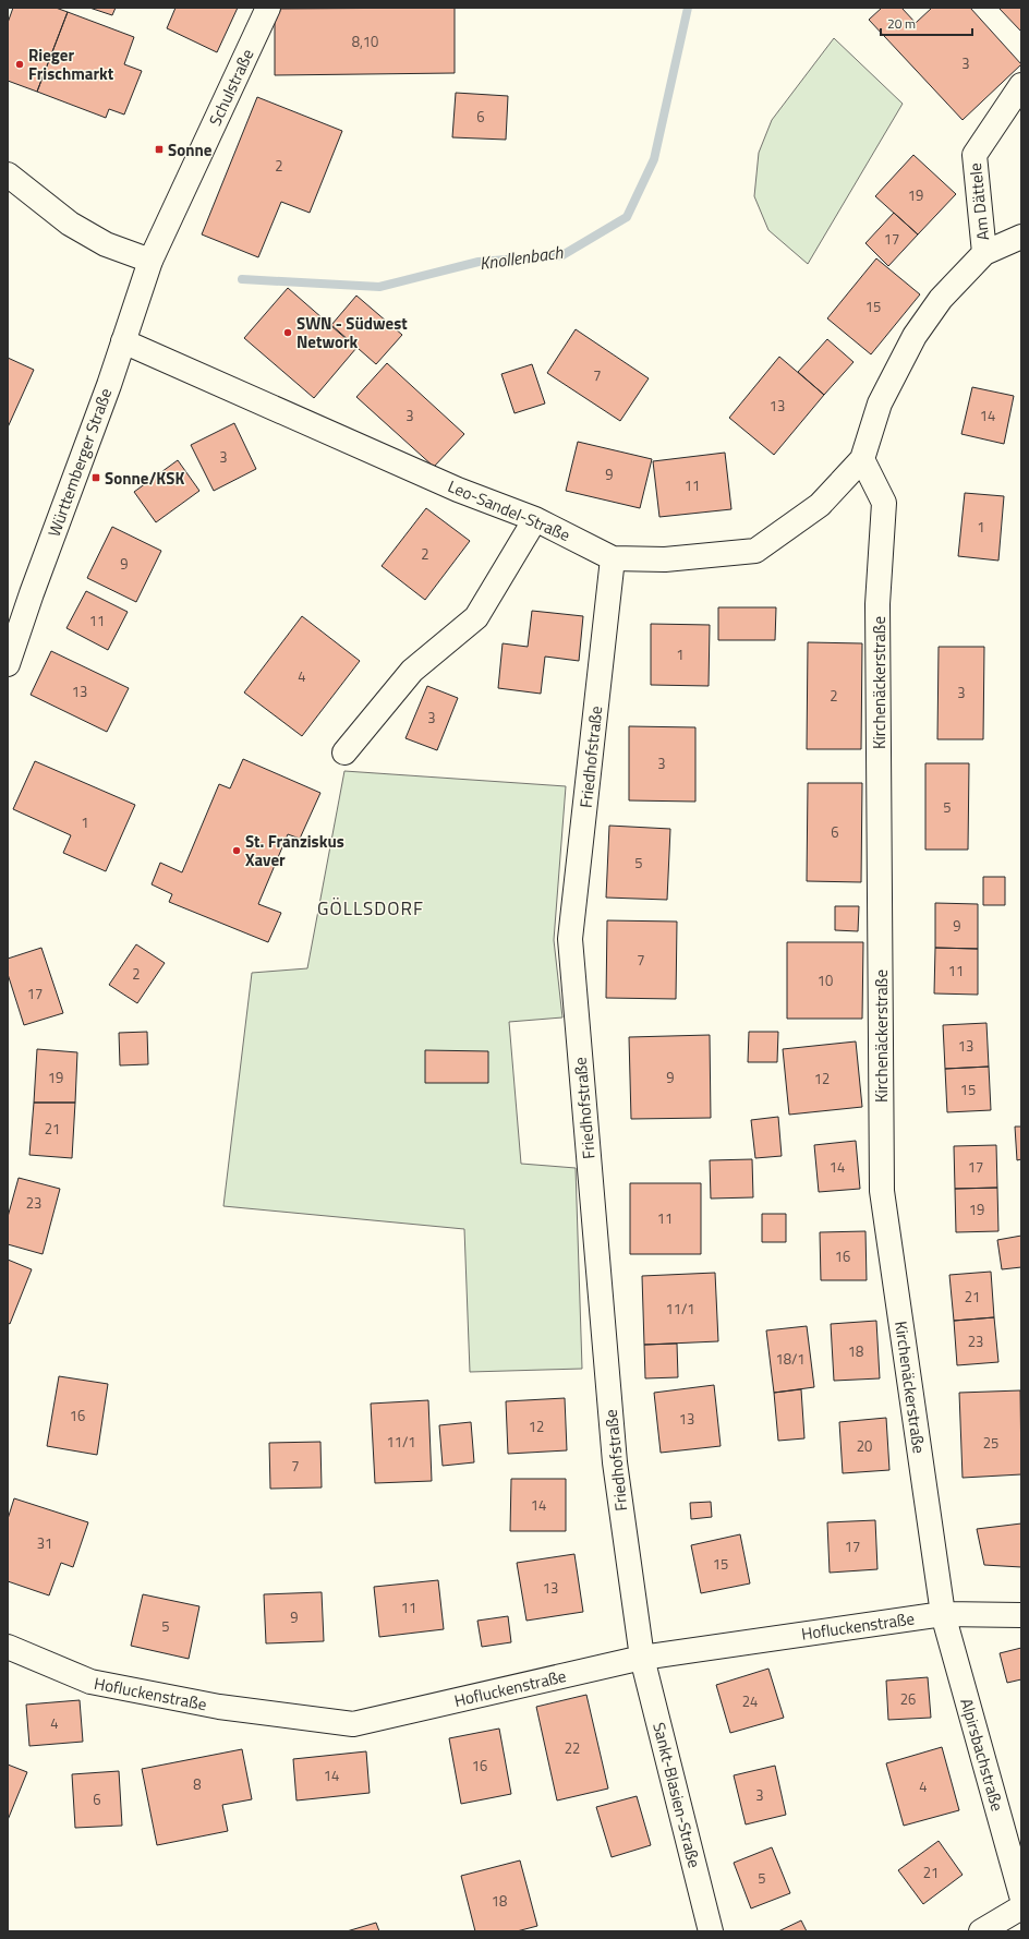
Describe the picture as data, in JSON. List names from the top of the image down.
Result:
{
  "streets": {
    "street": [
      "Schulstraße",
      "Am Dättele",
      "Württemberger Straße",
      "Leo-Sandel-Straße",
      "Kirchenäckerstraße",
      "Friedhofstraße",
      "Hofluckenstraße",
      "Alpirsbachstraße",
      "Sankt-Blasien-Straße"
    ]
  },
  "crossings": [
    ["Schulstraße", "Württemberger Straße"],
    ["Am Dättele", "Leo-Sandel-Straße"],
    ["Württemberger Straße", "Leo-Sandel-Straße"],
    ["Leo-Sandel-Straße", "Kirchenäckerstraße"],
    ["Leo-Sandel-Straße", "Friedhofstraße"],
    ["Kirchenäckerstraße", "Hofluckenstraße"],
    ["Kirchenäckerstraße", "Alpirsbachstraße"],
    ["Friedhofstraße", "Hofluckenstraße"],
    ["Friedhofstraße", "Sankt-Blasien-Straße"],
    ["Hofluckenstraße", "Alpirsbachstraße"],
    ["Hofluckenstraße", "Sankt-Blasien-Straße"]
  ],
  "districts": ["GÖLLSDORF"],
  "water": ["Knollenbach"],
  "places": {
    "other": ["Rieger Frischmarkt", "SWN - Südwest Network", "St. Franziskus Xaver"],
    "transit": ["Sonne", "Sonne/KSK"]
  },
  "house_numbers": [
    "8,10",
    "3",
    "6",
    "2",
    "19",
    "17",
    "15",
    "7",
    "13",
    "3",
    "14",
    "3",
    "9",
    "11",
    "1",
    "2",
    "9",
    "11",
    "1",
    "4",
    "13",
    "3",
    "2",
    "3",
    "3",
    "5",
    "1",
    "6",
    "5",
    "9",
    "7",
    "11",
    "2",
    "10",
    "17",
    "13",
    "19",
    "9",
    "12",
    "15",
    "21",
    "14",
    "17",
    "23",
    "19",
    "11",
    "16",
    "21",
    "11/1",
    "23",
    "18",
    "18/1",
    "16",
    "13",
    "12",
    "11/1",
    "25",
    "20",
    "7",
    "14",
    "31",
    "17",
    "15",
    "13",
    "11",
    "9",
    "5",
    "26",
    "24",
    "4",
    "22",
    "16",
    "14",
    "8",
    "4",
    "3",
    "6",
    "21",
    "5",
    "18"
  ],
  "scale_bar": "20 m"
}
